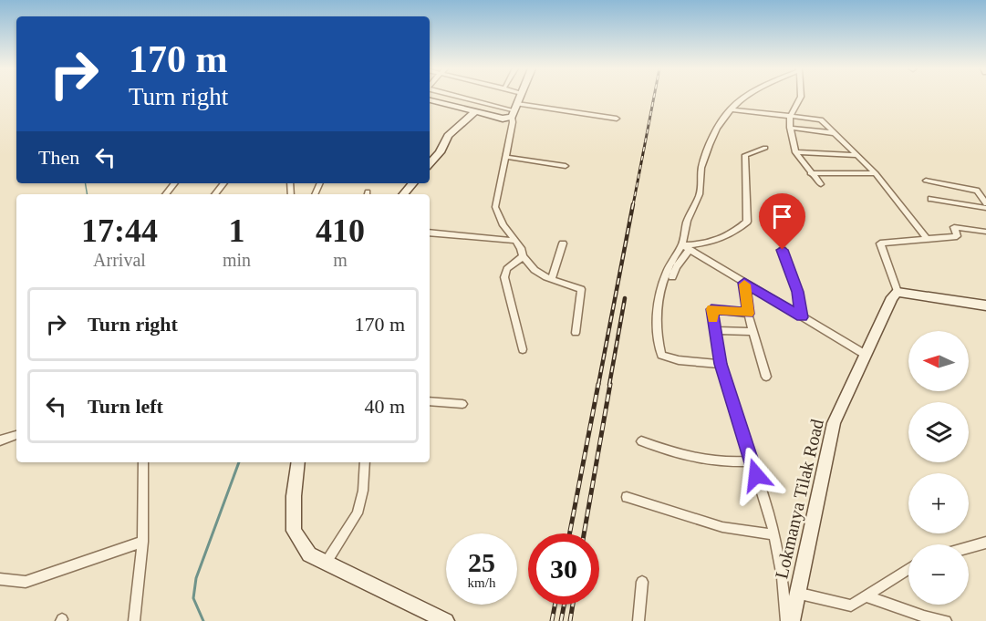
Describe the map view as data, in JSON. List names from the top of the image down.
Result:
{
  "streets": {
    "street": ["Lokmanya Tilak Road"]
  },
  "north": "left",
  "page": {
    "turn": ["170 m", "Turn right"],
    "then": "Then",
    "eta": [
      "17:44",
      "Arrival",
      "1",
      "min",
      "410",
      "m"
    ],
    "list": [
      {
        "name": "Turn right",
        "value": "170 m"
      },
      {
        "name": "Turn left",
        "value": "40 m"
      }
    ],
    "map_buttons": ["+", "−"],
    "speed": "25 km/h",
    "limit": "30"
  }
}
